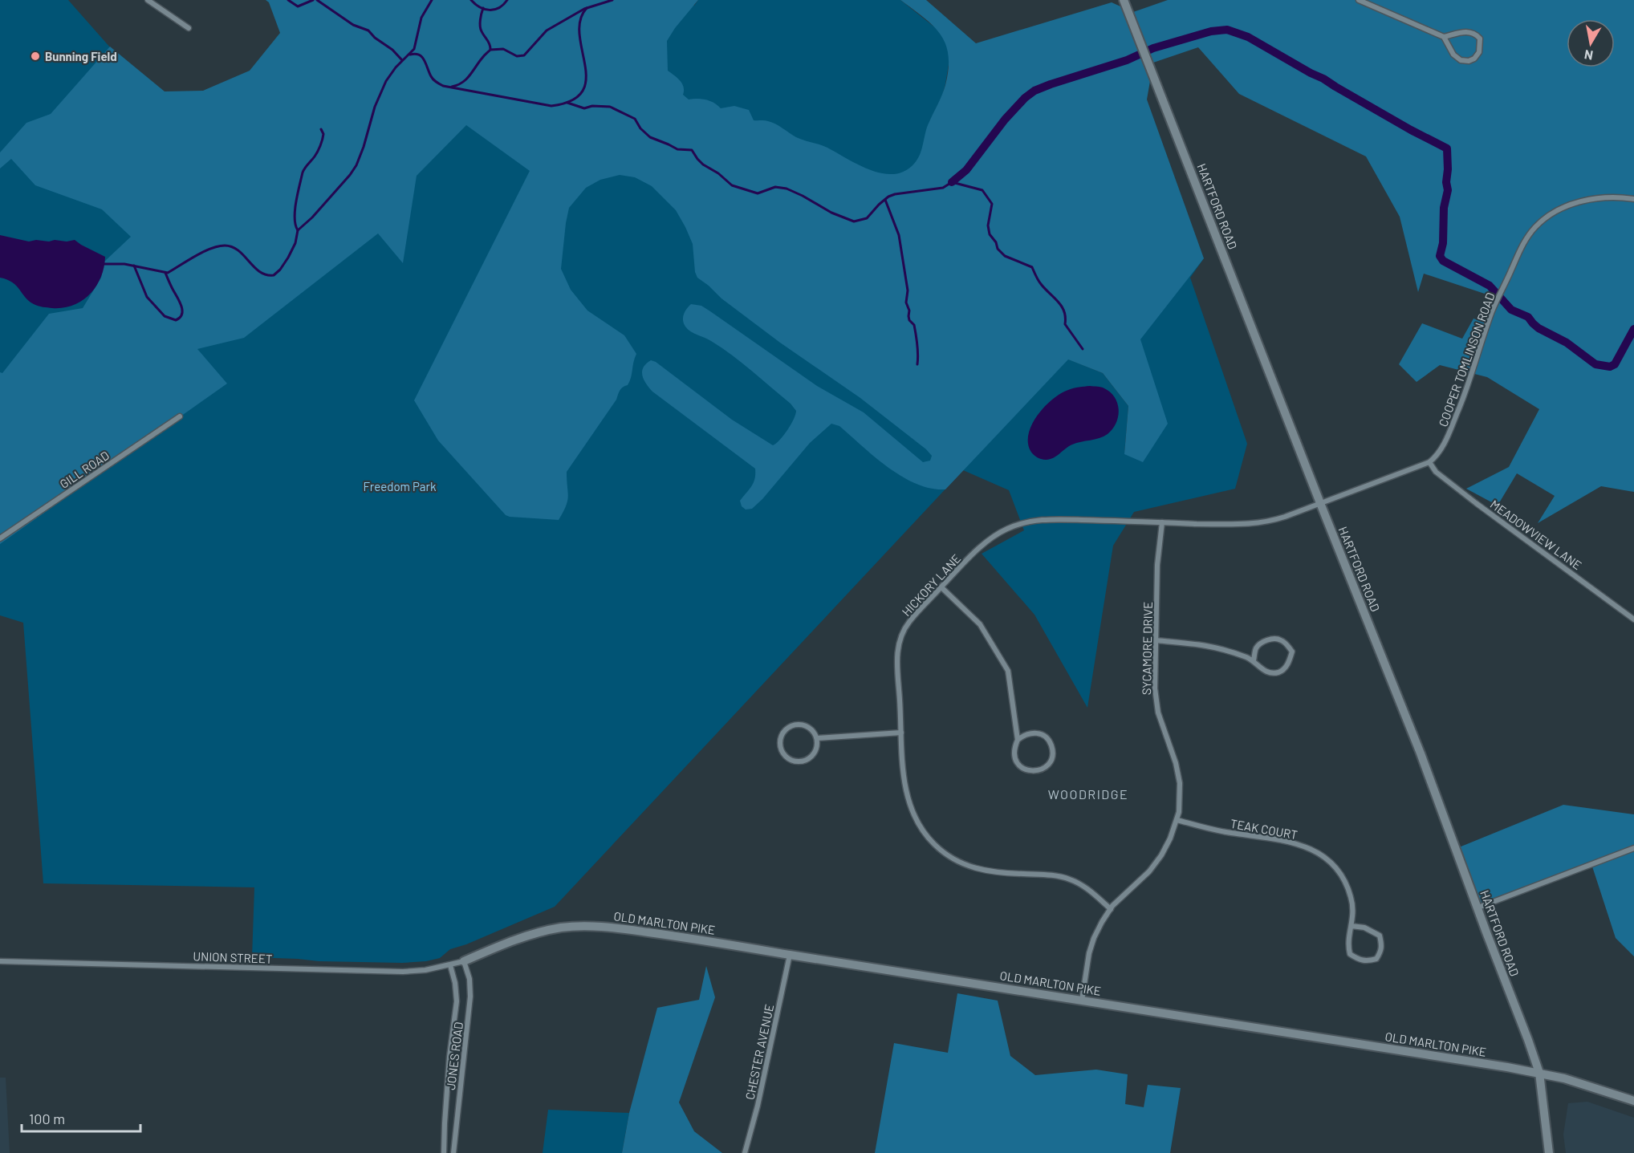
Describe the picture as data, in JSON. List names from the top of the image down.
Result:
{
  "streets": {
    "street": [
      "HARTFORD ROAD",
      "COOPER TOMLINSON ROAD",
      "GILL ROAD",
      "MEADOWVIEW LANE",
      "HICKORY LANE",
      "SYCAMORE DRIVE",
      "TEAK COURT",
      "OLD MARLTON PIKE",
      "UNION STREET",
      "CHESTER AVENUE",
      "JONES ROAD"
    ]
  },
  "crossings": [
    ["HARTFORD ROAD", "HICKORY LANE"],
    ["HARTFORD ROAD", "OLD MARLTON PIKE"],
    ["COOPER TOMLINSON ROAD", "MEADOWVIEW LANE"],
    ["HICKORY LANE", "SYCAMORE DRIVE"],
    ["SYCAMORE DRIVE", "TEAK COURT"],
    ["SYCAMORE DRIVE", "OLD MARLTON PIKE"],
    ["OLD MARLTON PIKE", "UNION STREET"],
    ["OLD MARLTON PIKE", "CHESTER AVENUE"],
    ["OLD MARLTON PIKE", "JONES ROAD"],
    ["UNION STREET", "JONES ROAD"]
  ],
  "districts": ["WOODRIDGE"],
  "parks": ["Freedom Park"],
  "places": ["Bunning Field"],
  "scale_bar": "100 m",
  "north": "bottom"
}
